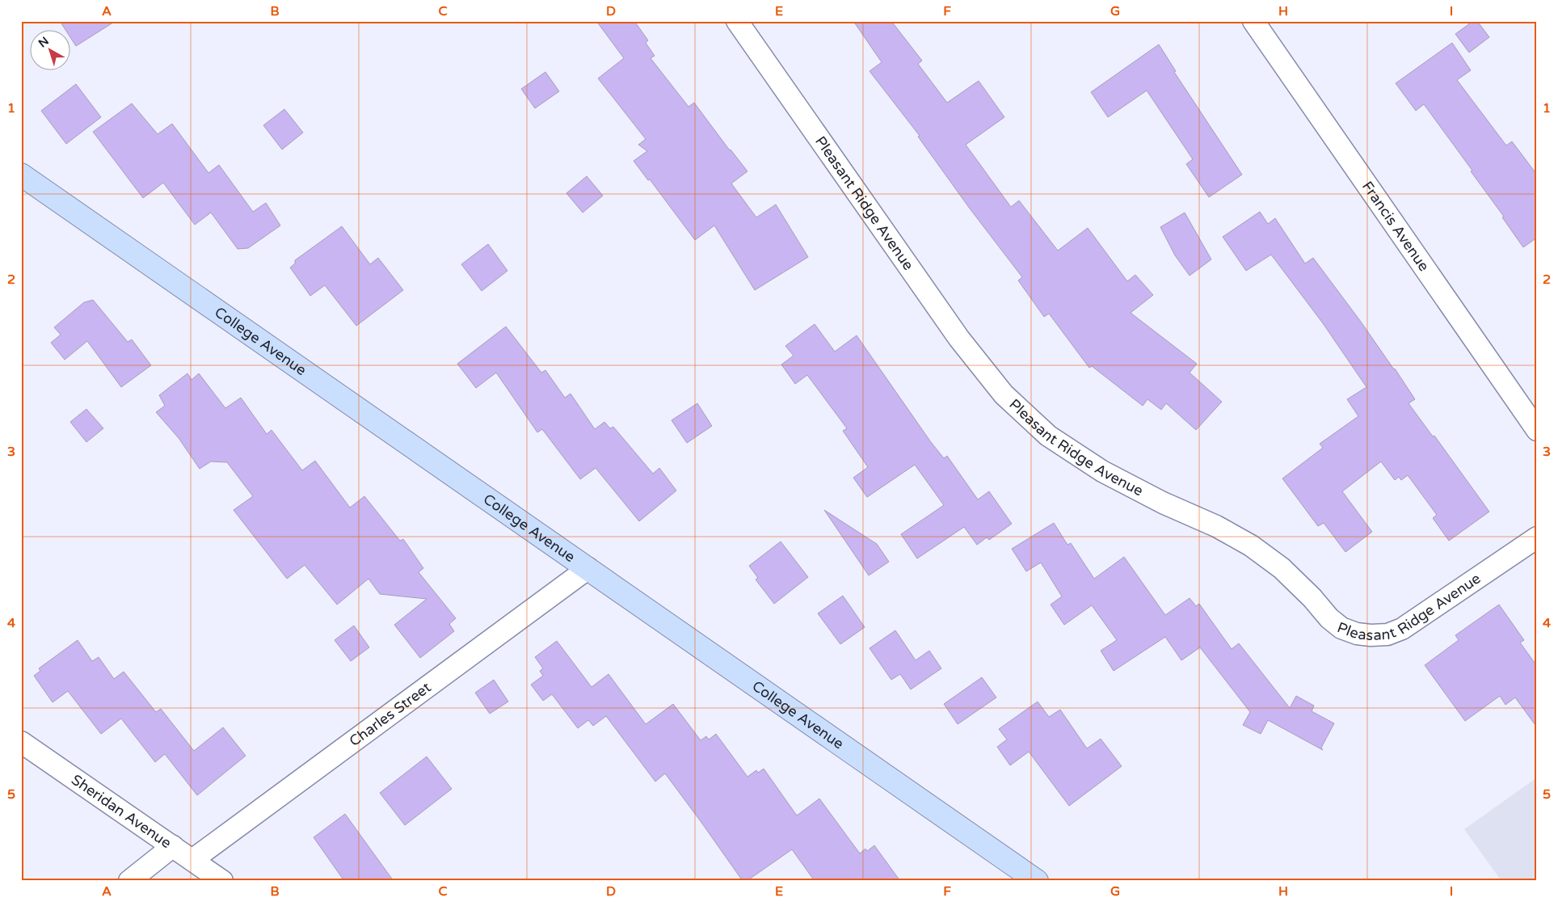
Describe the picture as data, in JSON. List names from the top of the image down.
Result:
{
  "streets": {
    "main road": ["College Avenue"],
    "street": [
      "Pleasant Ridge Avenue",
      "Francis Avenue",
      "Charles Street",
      "Sheridan Avenue"
    ]
  },
  "crossings": [
    ["College Avenue", "Charles Street"],
    ["Charles Street", "Sheridan Avenue"]
  ],
  "north": "top left",
  "grid": {
    "columns": [
      "A",
      "B",
      "C",
      "D",
      "E",
      "F",
      "G",
      "H",
      "I"
    ],
    "rows": [
      "1",
      "2",
      "3",
      "4",
      "5"
    ]
  }
}
